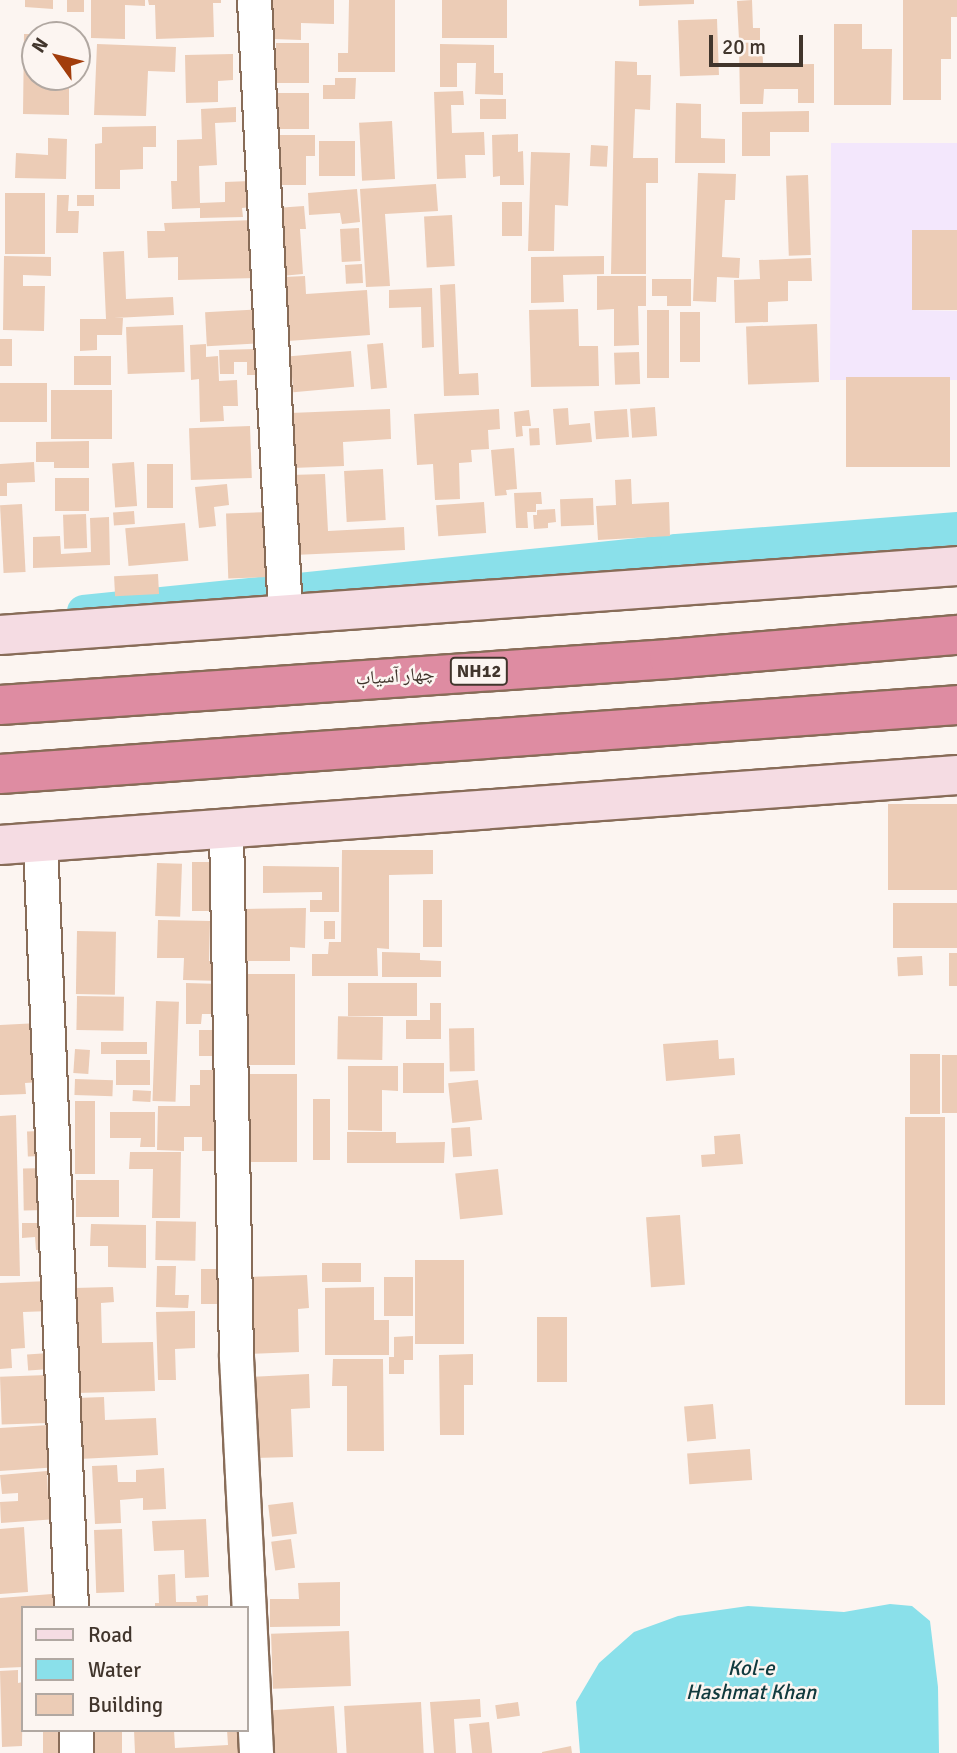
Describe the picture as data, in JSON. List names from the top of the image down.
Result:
{
  "streets": {
    "highway": ["NH12", "چهار آسیاب"]
  },
  "water": ["Kol-e Hashmat Khan"],
  "legend": ["Road", "Water", "Building"],
  "scale_bar": "20 m",
  "north": "top left"
}
